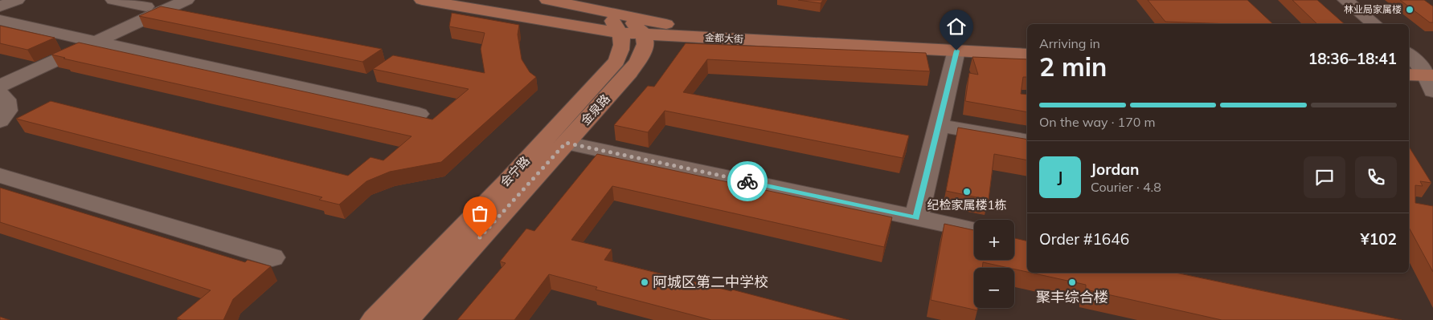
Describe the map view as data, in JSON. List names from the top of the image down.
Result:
{
  "streets": {
    "main road": ["金都大街", "金泉路", "会宁路"]
  },
  "crossings": [
    ["金都大街", "金泉路"],
    ["金都大街", "会宁路"],
    ["金泉路", "会宁路"]
  ],
  "places": [
    "林业局家属楼",
    "纪检家属楼1栋",
    "阿城区第二中学校",
    "聚丰综合楼"
  ],
  "page": {
    "heading": ["2 min", "Arriving in", "18:36–18:41"],
    "panel": [
      "Jordan",
      "Courier · 4.8",
      "Order #1646",
      "¥102"
    ],
    "bar": "On the way · 170 m",
    "round": "J",
    "map_buttons": ["+", "−"]
  }
}
